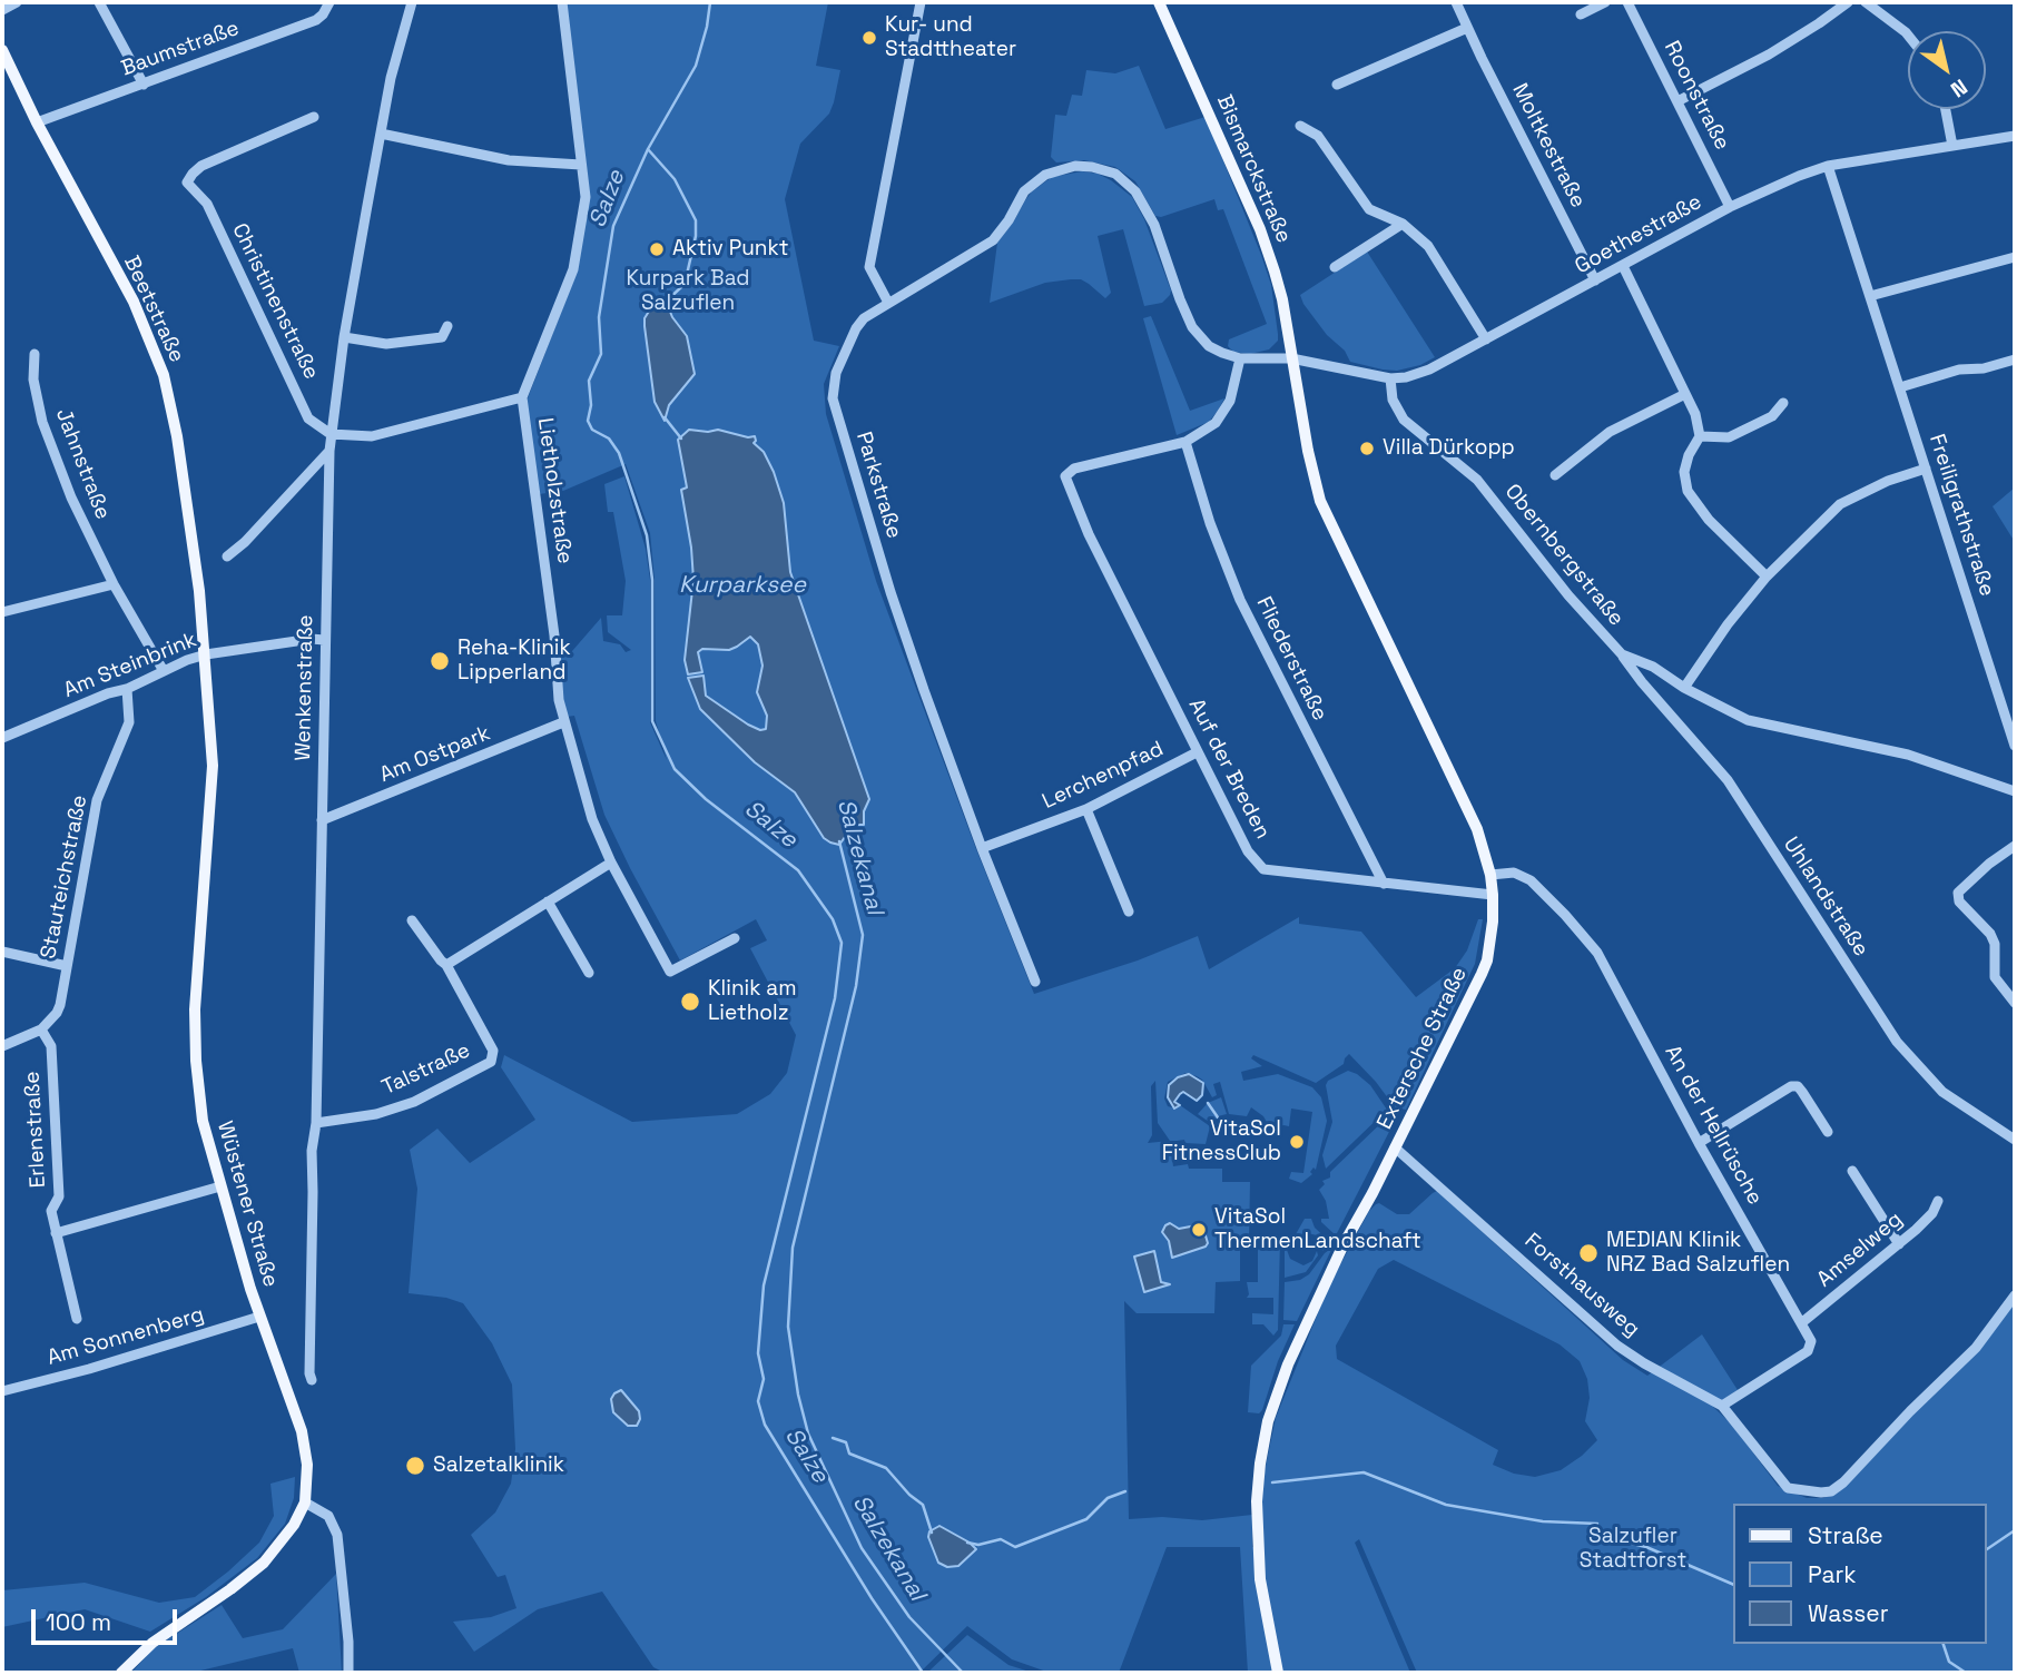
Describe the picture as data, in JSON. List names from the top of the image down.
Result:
{
  "streets": {
    "main road": [
      "Bismarckstraße",
      "Beetstraße",
      "Extersche Straße",
      "Wüstener Straße"
    ],
    "street": [
      "Baumstraße",
      "Roonstraße",
      "Moltkestraße",
      "Goethestraße",
      "Christinenstraße",
      "Jahnstraße",
      "Parkstraße",
      "Lietholzstraße",
      "Freiligrathstraße",
      "Obernbergstraße",
      "Fliederstraße",
      "Am Steinbrink",
      "Wenkenstraße",
      "Am Ostpark",
      "Auf der Breden",
      "Lerchenpfad",
      "Stauteichstraße",
      "Uhlandstraße",
      "Talstraße",
      "An der Hellrüsche",
      "Erlenstraße",
      "Amselweg",
      "Forsthausweg",
      "Am Sonnenberg"
    ]
  },
  "crossings": [
    ["Baumstraße", "Beetstraße"],
    ["Roonstraße", "Goethestraße"],
    ["Moltkestraße", "Goethestraße"],
    ["Bismarckstraße", "Goethestraße"],
    ["Bismarckstraße", "Extersche Straße"],
    ["Goethestraße", "Parkstraße"],
    ["Goethestraße", "Freiligrathstraße"],
    ["Goethestraße", "Obernbergstraße"],
    ["Goethestraße", "Extersche Straße"],
    ["Christinenstraße", "Wenkenstraße"],
    ["Beetstraße", "Am Steinbrink"],
    ["Beetstraße", "Wüstener Straße"],
    ["Jahnstraße", "Am Steinbrink"],
    ["Parkstraße", "Lerchenpfad"],
    ["Lietholzstraße", "Am Ostpark"],
    ["Obernbergstraße", "Uhlandstraße"],
    ["Fliederstraße", "Auf der Breden"],
    ["Am Steinbrink", "Wenkenstraße"],
    ["Am Steinbrink", "Stauteichstraße"],
    ["Am Steinbrink", "Wüstener Straße"],
    ["Wenkenstraße", "Am Ostpark"],
    ["Wenkenstraße", "Talstraße"],
    ["Auf der Breden", "Lerchenpfad"],
    ["Auf der Breden", "Extersche Straße"],
    ["Stauteichstraße", "Erlenstraße"],
    ["Extersche Straße", "An der Hellrüsche"],
    ["Extersche Straße", "Forsthausweg"],
    ["An der Hellrüsche", "Amselweg"],
    ["An der Hellrüsche", "Forsthausweg"],
    ["Wüstener Straße", "Am Sonnenberg"]
  ],
  "water": ["Salze", "Kurparksee", "Salzekanal"],
  "parks": ["Kurpark Bad Salzuflen", "Salzufler Stadtforst"],
  "places": [
    "Kur- und Stadttheater",
    "Aktiv Punkt",
    "Villa Dürkopp",
    "Reha-Klinik Lipperland",
    "Klinik am Lietholz",
    "VitaSol FitnessClub",
    "VitaSol ThermenLandschaft",
    "MEDIAN Klinik NRZ Bad Salzuflen",
    "Salzetalklinik"
  ],
  "legend": ["Straße", "Park", "Wasser"],
  "scale_bar": "100 m",
  "north": "bottom right"
}
